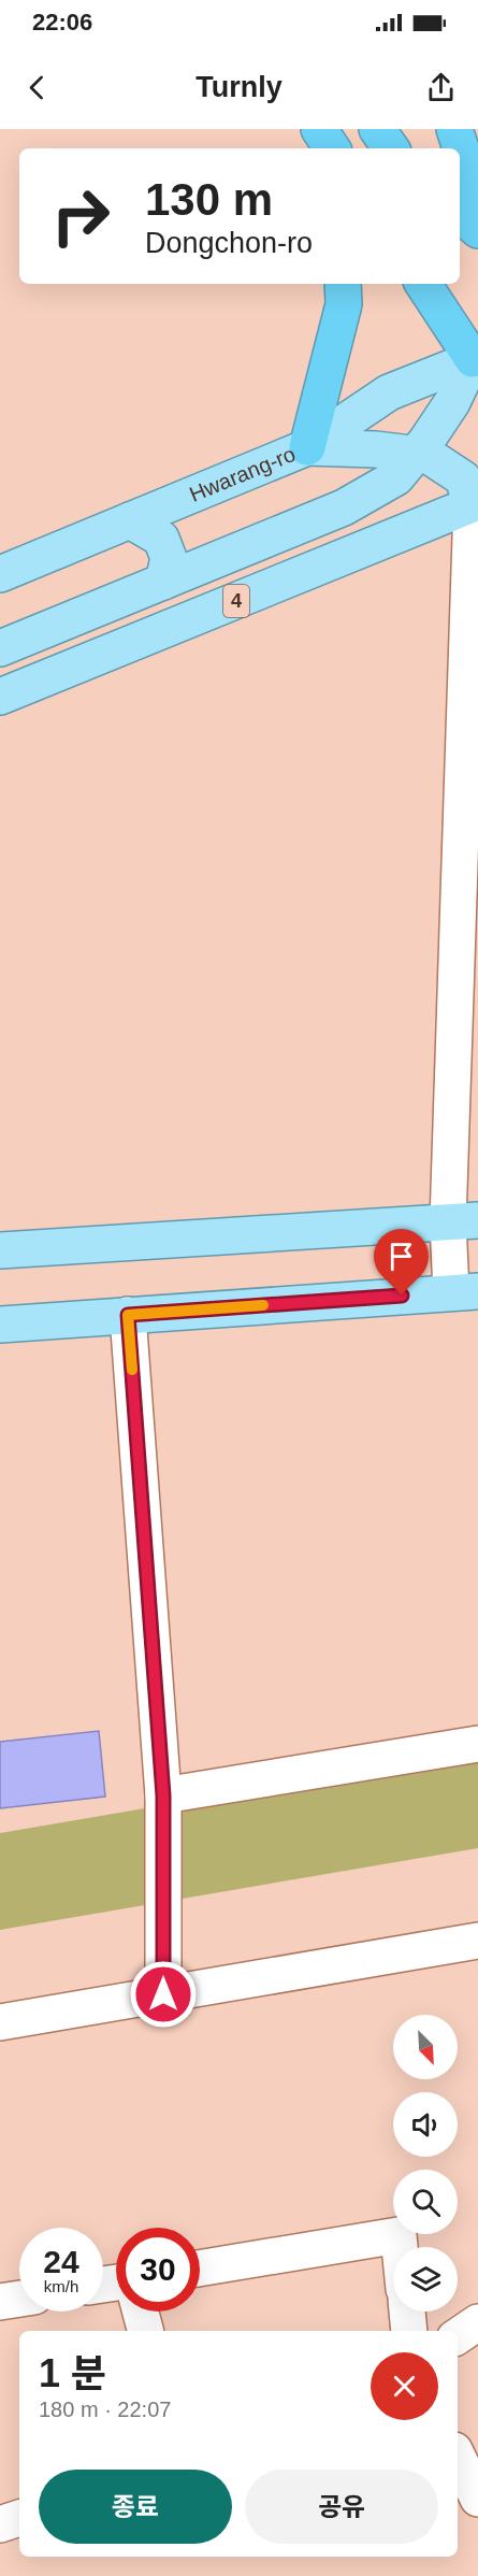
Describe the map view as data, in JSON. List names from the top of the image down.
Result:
{
  "streets": {
    "main road": ["Hwarang-ro", "4"]
  },
  "north": "bottom right",
  "page": {
    "status": "22:06",
    "header": "Turnly",
    "turn": ["130 m", "Dongchon-ro"],
    "speed": "24 km/h",
    "limit": "30",
    "heading": ["1 분", "180 m · 22:07"],
    "buttons": ["종료", "공유"]
  }
}
